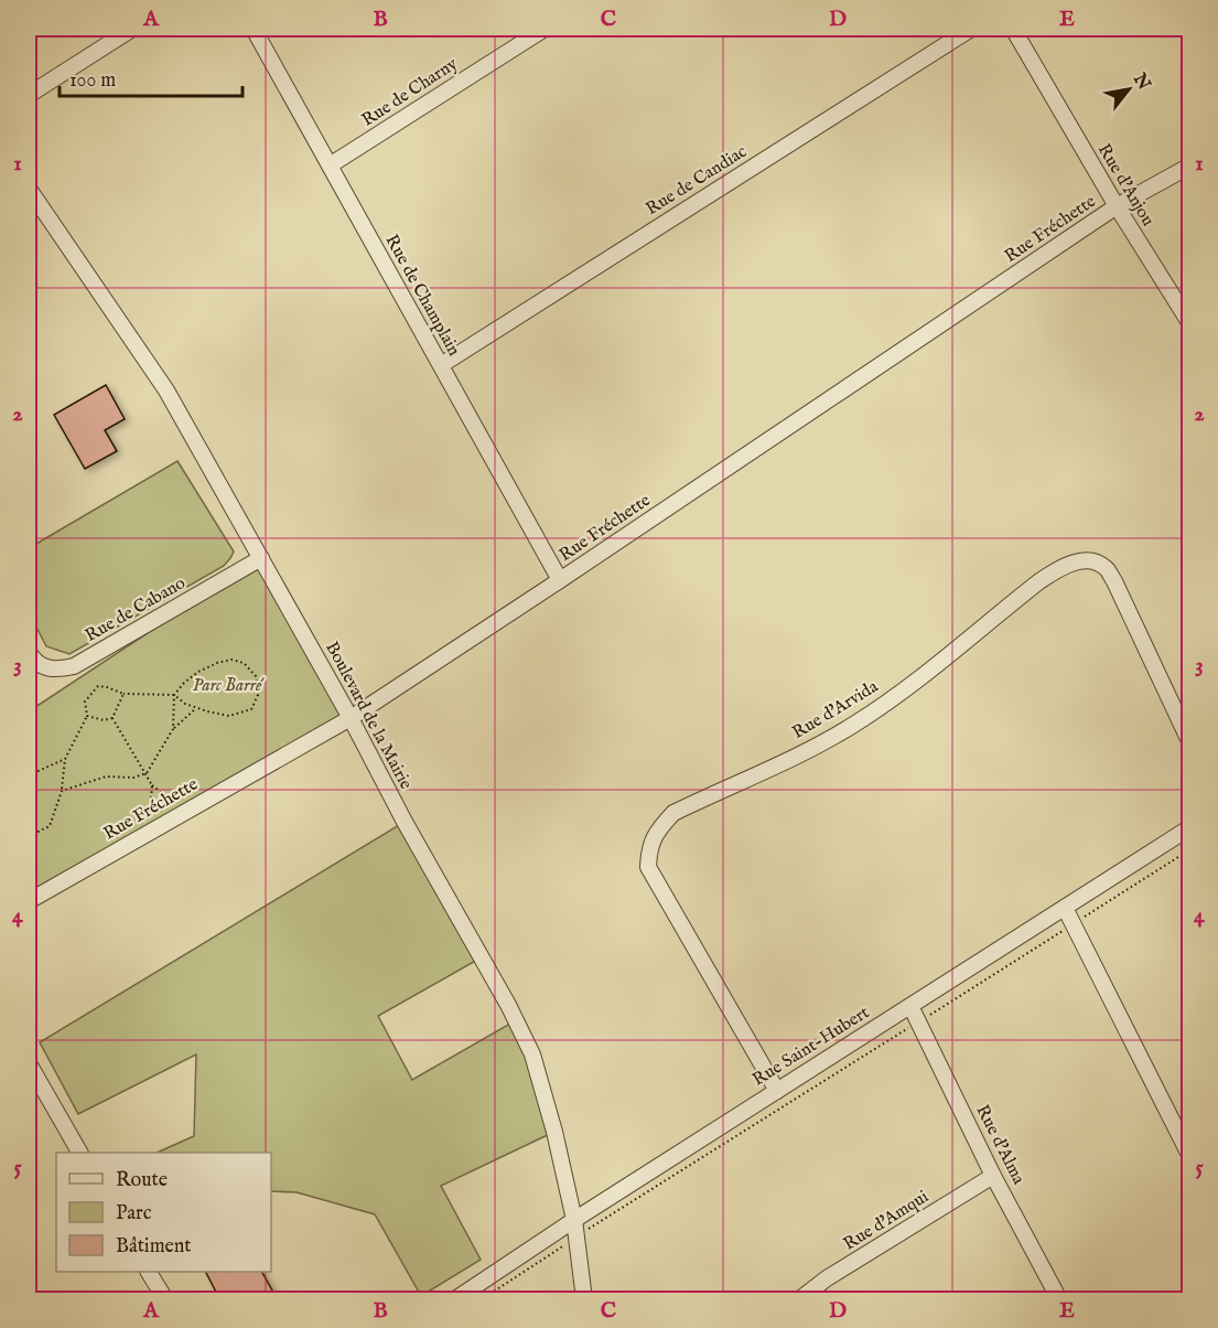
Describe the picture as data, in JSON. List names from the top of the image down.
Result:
{
  "streets": {
    "street": [
      "Rue de Charny",
      "Rue de Candiac",
      "Rue d'Anjou",
      "Rue Fréchette",
      "Rue de Champlain",
      "Rue de Cabano",
      "Rue d'Arvida",
      "Boulevard de la Mairie",
      "Rue Saint-Hubert",
      "Rue d'Alma",
      "Rue d'Amqui"
    ]
  },
  "crossings": [
    ["Rue de Charny", "Rue de Champlain"],
    ["Rue de Candiac", "Rue de Champlain"],
    ["Rue d'Anjou", "Rue Fréchette"],
    ["Rue Fréchette", "Rue de Champlain"],
    ["Rue Fréchette", "Boulevard de la Mairie"],
    ["Rue de Cabano", "Boulevard de la Mairie"],
    ["Rue d'Arvida", "Rue Saint-Hubert"],
    ["Boulevard de la Mairie", "Rue Saint-Hubert"],
    ["Rue Saint-Hubert", "Rue d'Alma"],
    ["Rue d'Alma", "Rue d'Amqui"]
  ],
  "parks": ["Parc Barré"],
  "legend": ["Route", "Parc", "Bâtiment"],
  "scale_bar": "100 m",
  "north": "top right",
  "grid": {
    "columns": [
      "A",
      "B",
      "C",
      "D",
      "E"
    ],
    "rows": [
      "1",
      "2",
      "3",
      "4",
      "5"
    ]
  }
}
